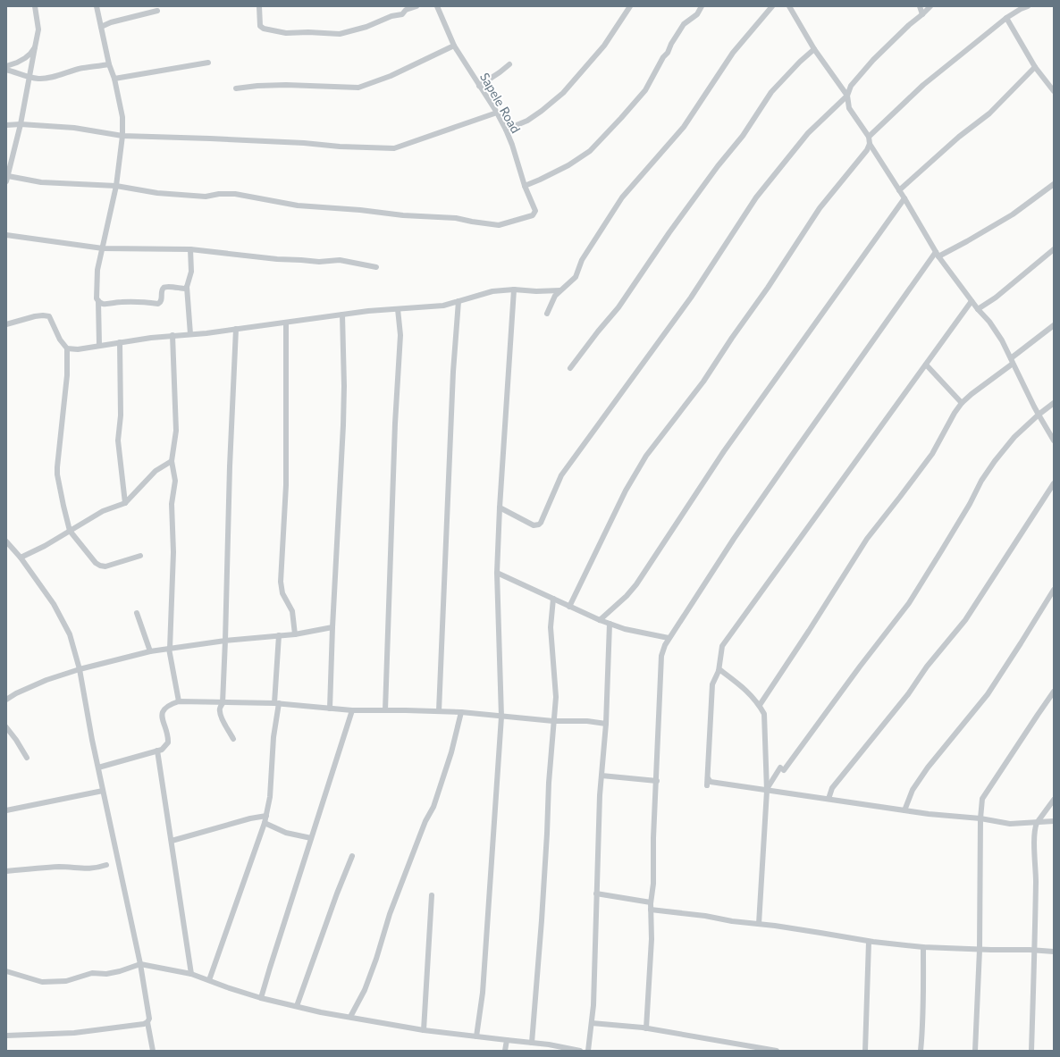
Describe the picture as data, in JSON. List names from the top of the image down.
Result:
{
  "streets": {
    "street": ["Sapele Road"]
  }
}
